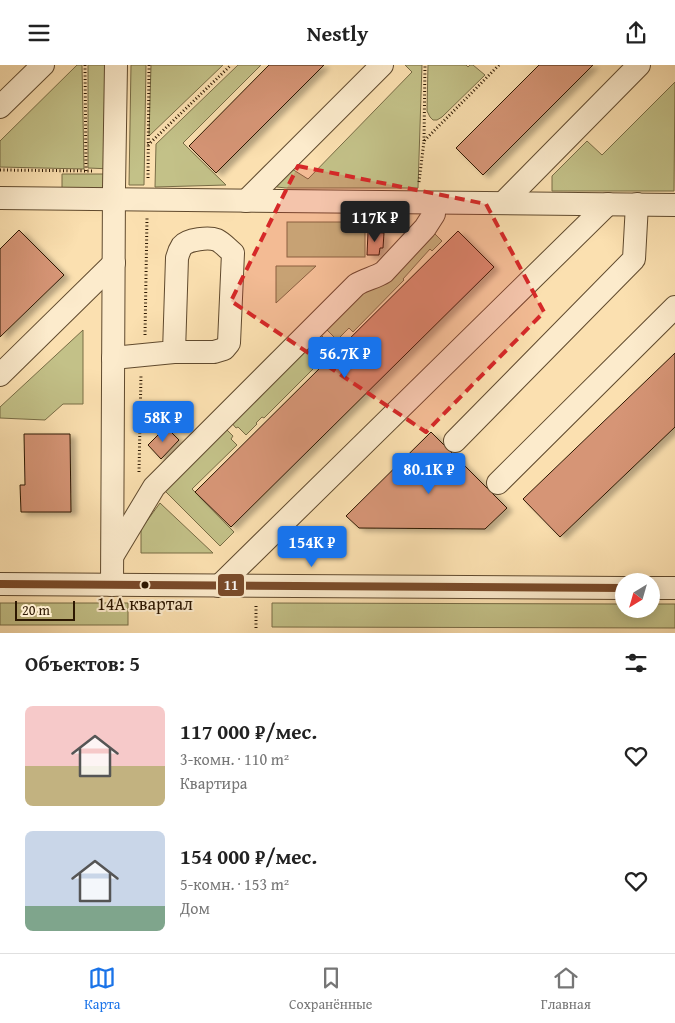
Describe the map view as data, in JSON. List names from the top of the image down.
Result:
{
  "places": ["14А квартал"],
  "lines": ["transit line 11"],
  "scale_bar": "20 m",
  "north": "bottom left",
  "page": {
    "header": "Nestly",
    "price": [
      "117K ₽",
      "56.7K ₽",
      "58K ₽",
      "80.1K ₽",
      "154K ₽"
    ],
    "scale": "20 m",
    "heading": "Объектов: 5",
    "list": [
      {
        "name": "117 000 ₽/мес.",
        "note": "3-комн. · 110 m² · Квартира"
      },
      {
        "name": "154 000 ₽/мес.",
        "note": "5-комн. · 153 m² · Дом"
      }
    ],
    "tabs": ["Карта", "Сохранённые", "Главная"]
  }
}
